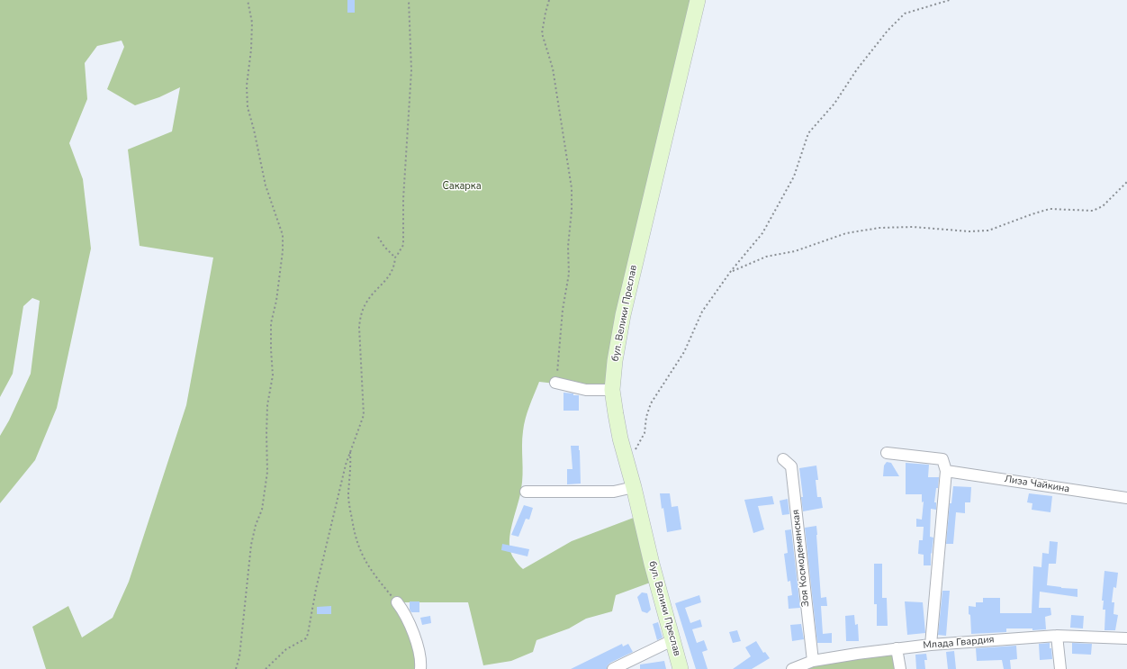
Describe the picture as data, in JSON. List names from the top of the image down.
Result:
{
  "streets": {
    "main road": ["бул. Велики Преслав"],
    "street": ["Лиза Чайкина", "Зоя Космодемянская", "Млада Гвардия"]
  },
  "crossings": [
    ["Зоя Космодемянская", "Млада Гвардия"]
  ],
  "parks": ["Сакарка"]
}
